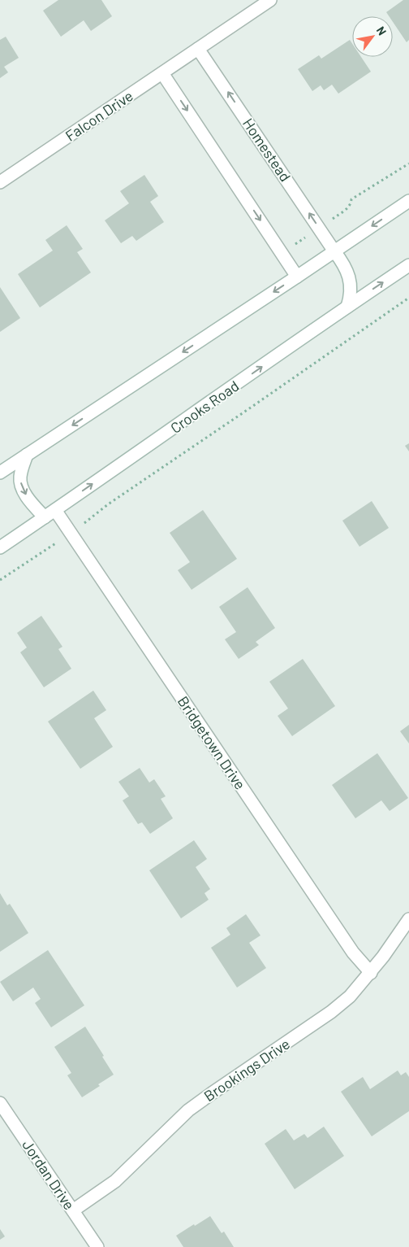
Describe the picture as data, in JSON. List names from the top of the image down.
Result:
{
  "streets": {
    "street": [
      "Falcon Drive",
      "Homestead",
      "Crooks Road",
      "Bridgetown Drive",
      "Brookings Drive",
      "Jordan Drive"
    ]
  },
  "crossings": [
    ["Falcon Drive", "Homestead"],
    ["Homestead", "Crooks Road"],
    ["Crooks Road", "Bridgetown Drive"],
    ["Bridgetown Drive", "Brookings Drive"],
    ["Brookings Drive", "Jordan Drive"]
  ],
  "north": "top right"
}
